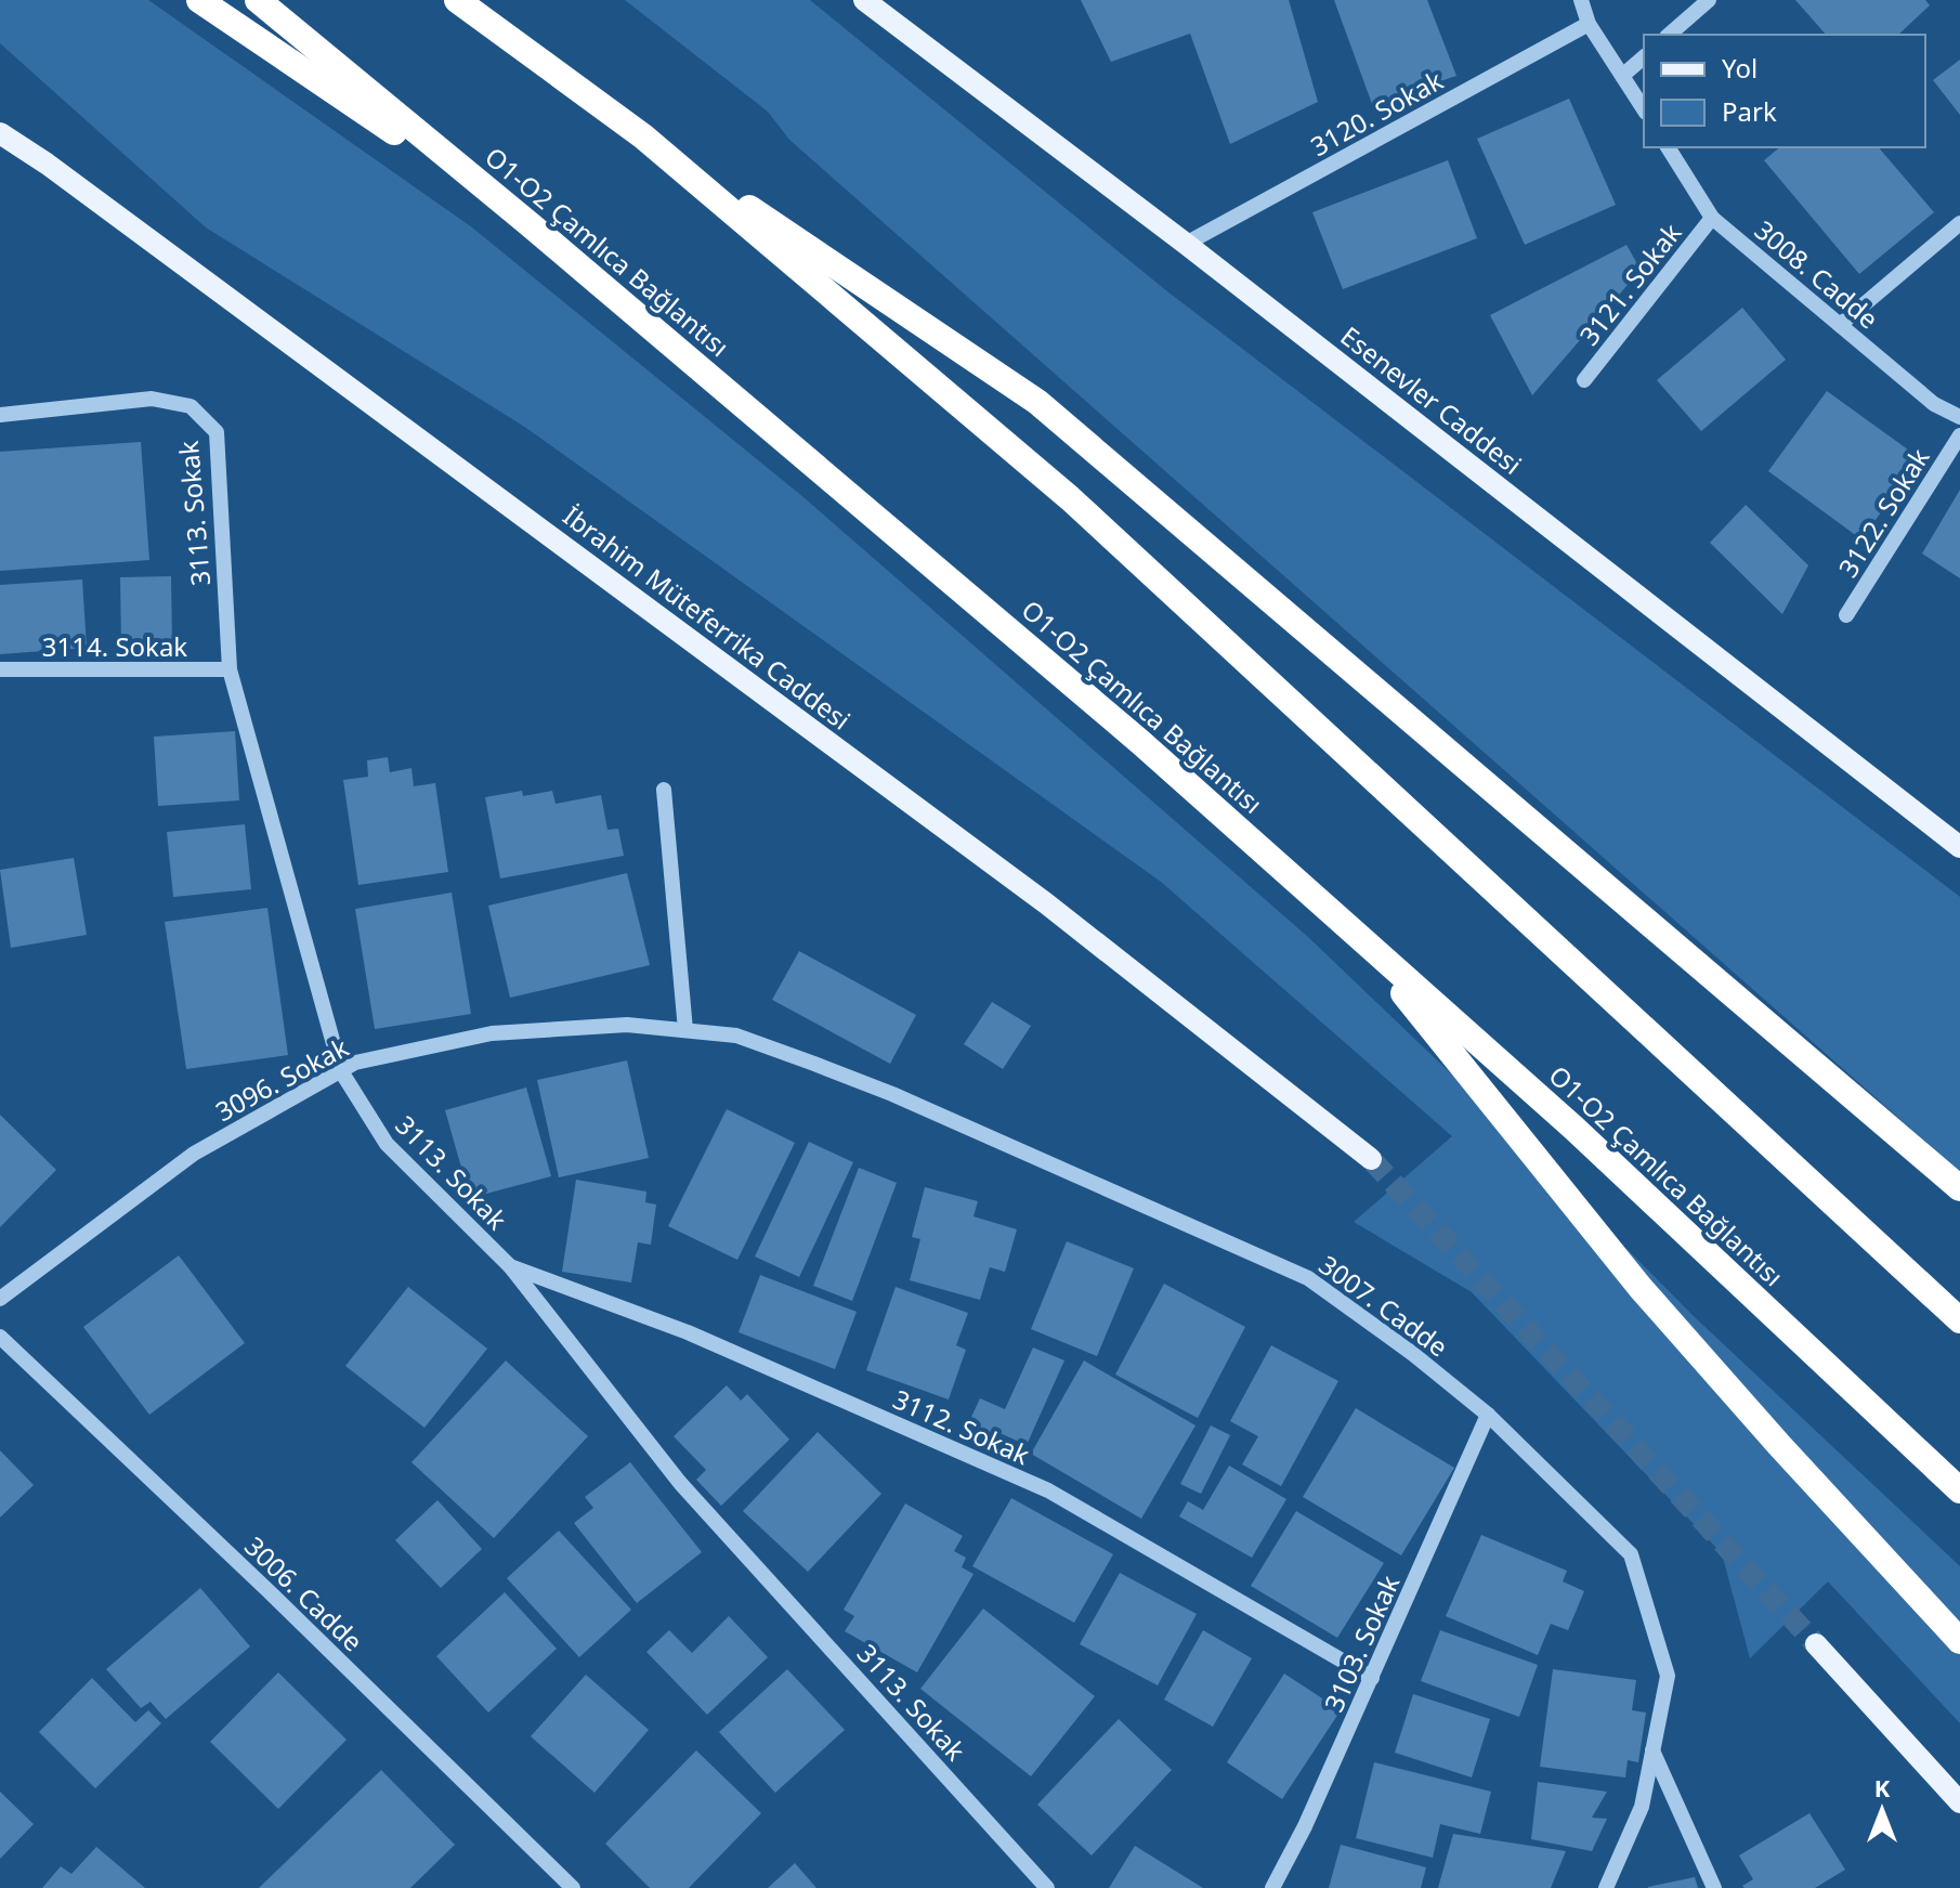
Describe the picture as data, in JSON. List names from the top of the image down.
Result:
{
  "streets": {
    "highway": ["O1-O2 Çamlıca Bağlantısı"],
    "main road": ["Esenevler Caddesi", "İbrahim Müteferrika Caddesi"],
    "street": [
      "3120. Sokak",
      "3008. Cadde",
      "3121. Sokak",
      "3122. Sokak",
      "3113. Sokak",
      "3114. Sokak",
      "3096. Sokak",
      "3007. Cadde",
      "3112. Sokak",
      "3006. Cadde",
      "3103. Sokak"
    ]
  },
  "crossings": [
    ["3120. Sokak", "Esenevler Caddesi"],
    ["3008. Cadde", "3121. Sokak"],
    ["3113. Sokak", "3114. Sokak"],
    ["3113. Sokak", "3096. Sokak"],
    ["3113. Sokak", "3112. Sokak"],
    ["3096. Sokak", "3007. Cadde"],
    ["3007. Cadde", "3103. Sokak"],
    ["3112. Sokak", "3103. Sokak"]
  ],
  "legend": ["Yol", "Park"],
  "north": "top"
}
